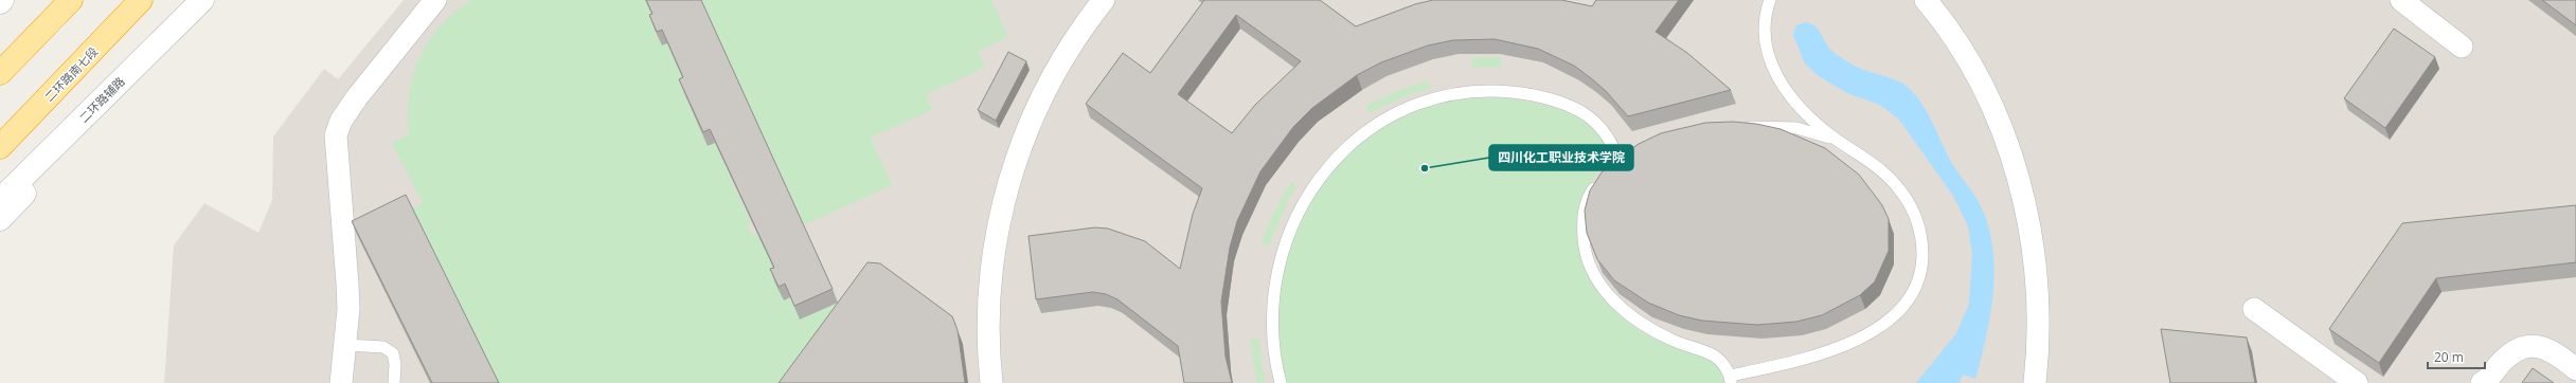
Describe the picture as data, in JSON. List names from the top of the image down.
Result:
{
  "streets": {
    "highway": ["二环路南七段"],
    "main road": ["二环路辅路"]
  },
  "places": ["四川化工职业技术学院"],
  "scale_bar": "20 m"
}
